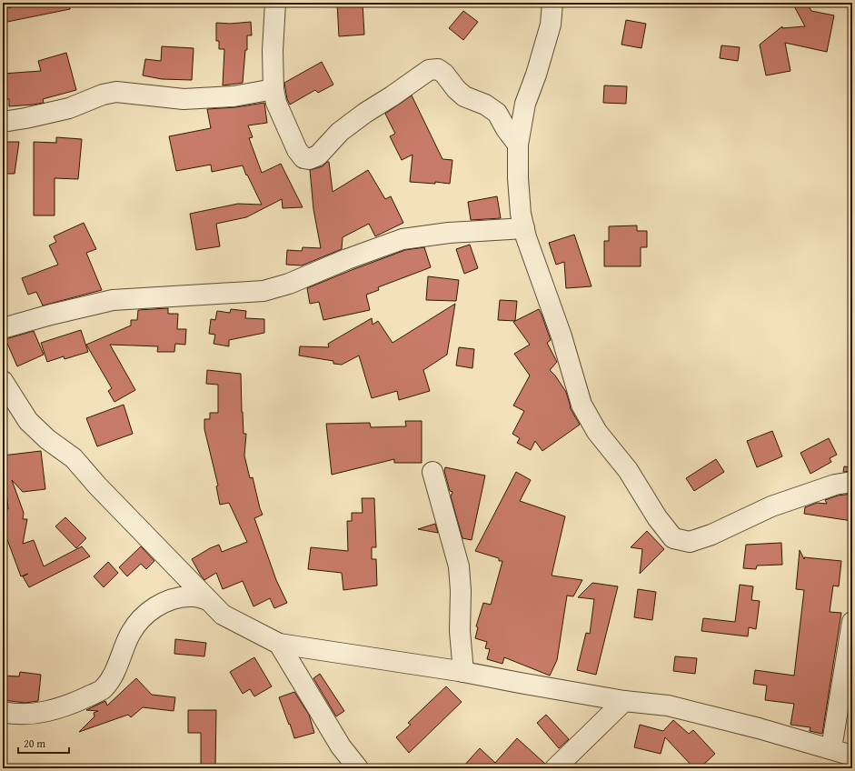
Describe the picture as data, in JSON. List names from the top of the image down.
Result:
{
  "scale_bar": "20 m"
}
